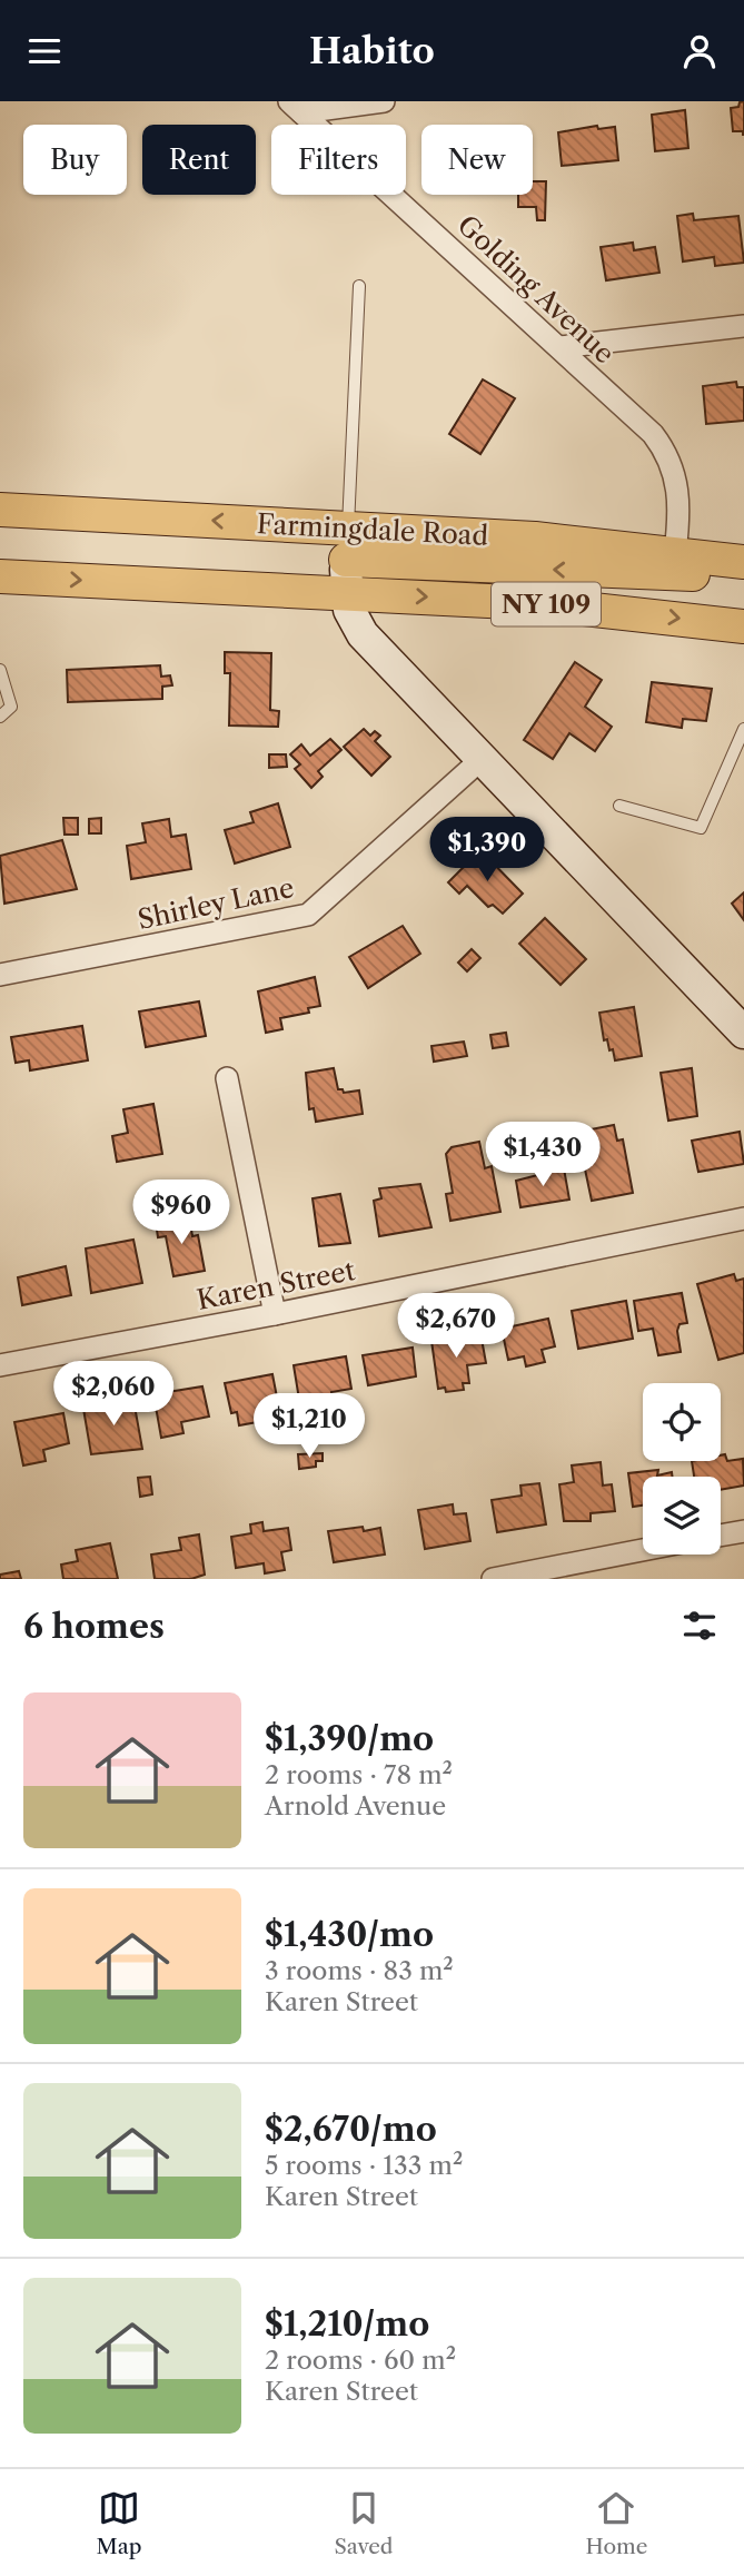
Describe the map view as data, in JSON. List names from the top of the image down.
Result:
{
  "streets": {
    "main road": ["Farmingdale Road", "NY 109"],
    "street": ["Golding Avenue", "Shirley Lane", "Karen Street"]
  },
  "crossings": [
    ["Golding Avenue", "Farmingdale Road"]
  ],
  "page": {
    "header": "Habito",
    "chip": [
      "Buy",
      "Rent",
      "Filters",
      "New"
    ],
    "price": [
      "$1,390",
      "$1,430",
      "$960",
      "$2,670",
      "$2,060",
      "$1,210"
    ],
    "heading": "6 homes",
    "list": [
      {
        "name": "$1,390/mo",
        "note": "2 rooms · 78 m² · Arnold Avenue"
      },
      {
        "name": "$1,430/mo",
        "note": "3 rooms · 83 m² · Karen Street"
      },
      {
        "name": "$2,670/mo",
        "note": "5 rooms · 133 m² · Karen Street"
      },
      {
        "name": "$1,210/mo",
        "note": "2 rooms · 60 m² · Karen Street"
      }
    ],
    "tabs": ["Map", "Saved", "Home"]
  }
}
